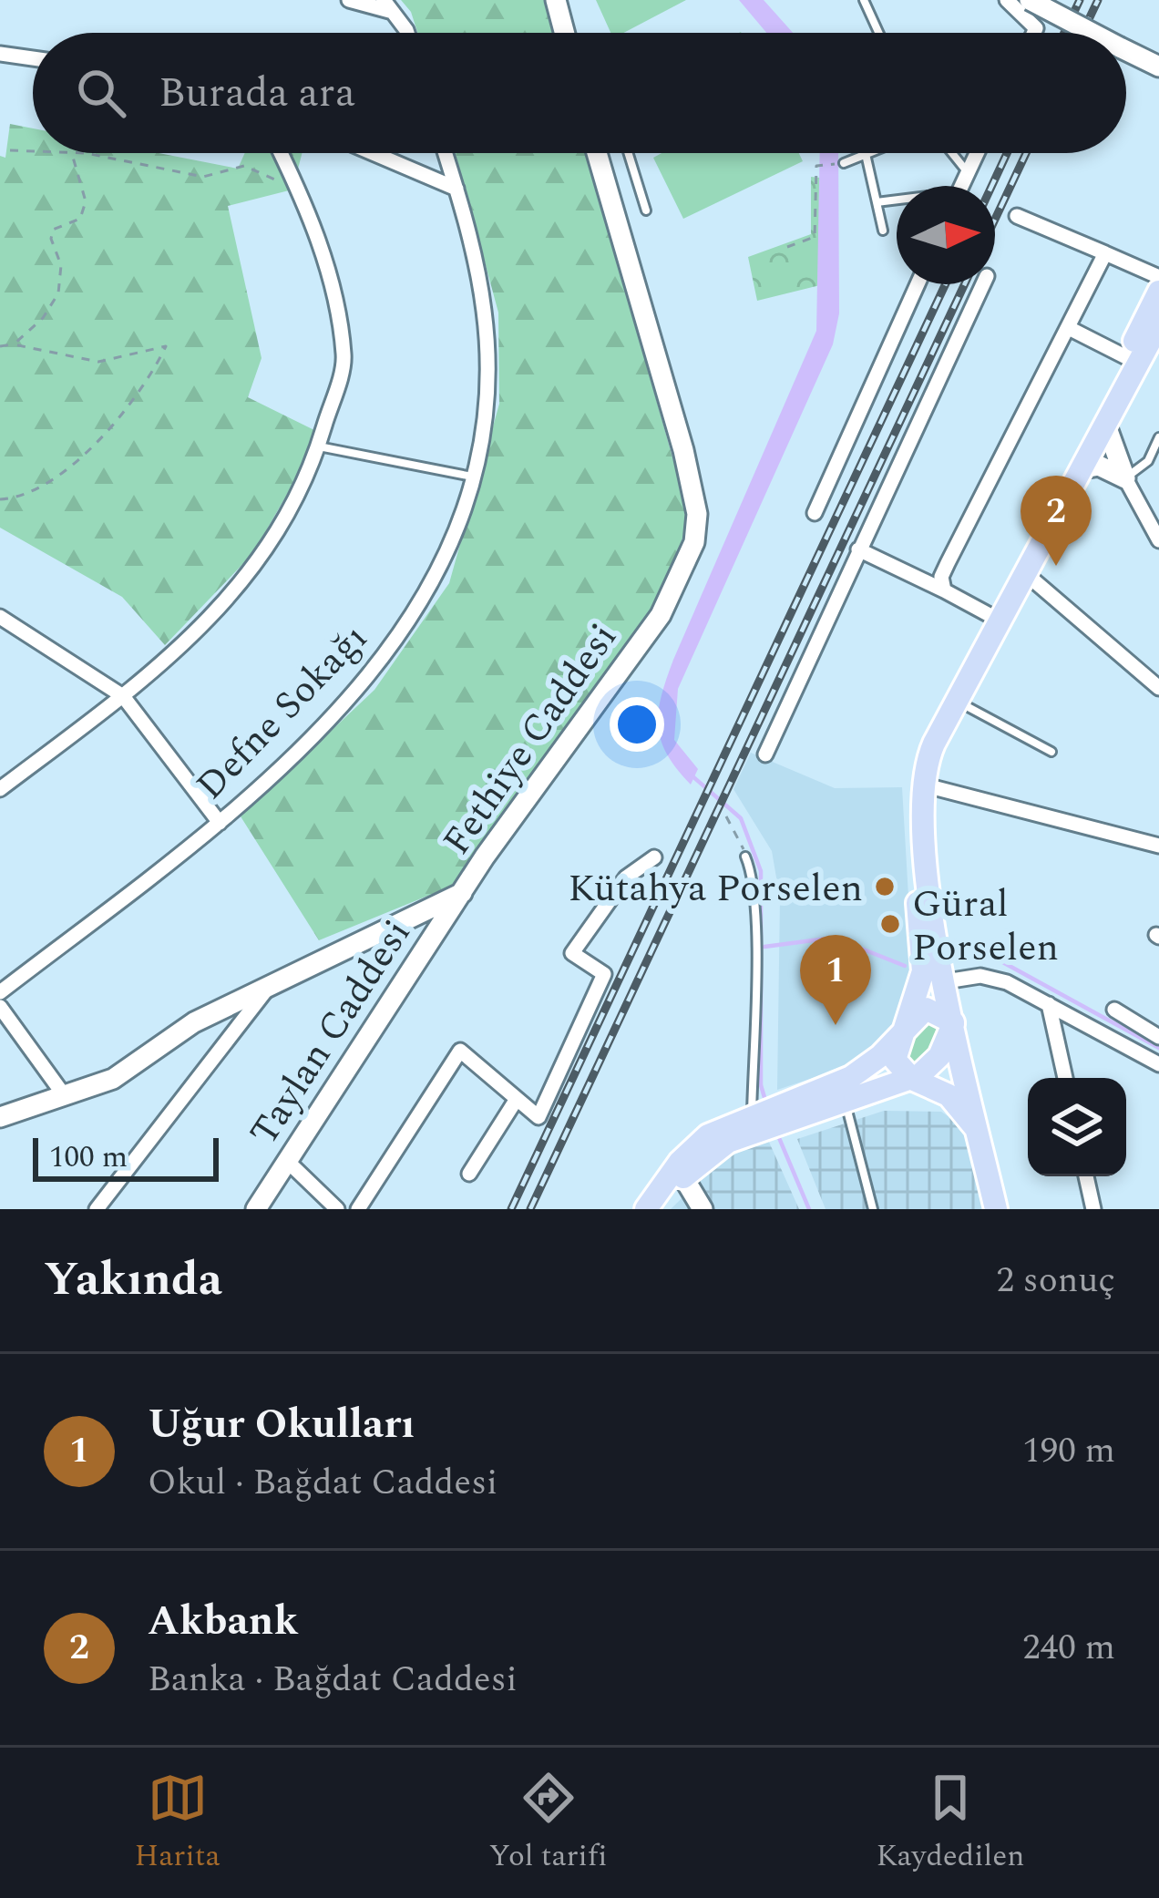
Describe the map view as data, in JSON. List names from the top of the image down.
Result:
{
  "streets": {
    "street": ["Defne Sokağı", "Fethiye Caddesi", "Taylan Caddesi"]
  },
  "crossings": [
    ["Fethiye Caddesi", "Taylan Caddesi"]
  ],
  "places": ["Kütahya Porselen", "Güral Porselen"],
  "scale_bar": "100 m",
  "north": "right",
  "page": {
    "search": "Burada ara",
    "pins": ["2", "1"],
    "scale": "100 m",
    "heading": ["Yakında", "2 sonuç"],
    "list": [
      {
        "mark": "1",
        "name": "Uğur Okulları",
        "note": "Okul · Bağdat Caddesi",
        "value": "190 m"
      },
      {
        "mark": "2",
        "name": "Akbank",
        "note": "Banka · Bağdat Caddesi",
        "value": "240 m"
      }
    ],
    "nav": ["Harita", "Yol tarifi", "Kaydedilen"]
  }
}
